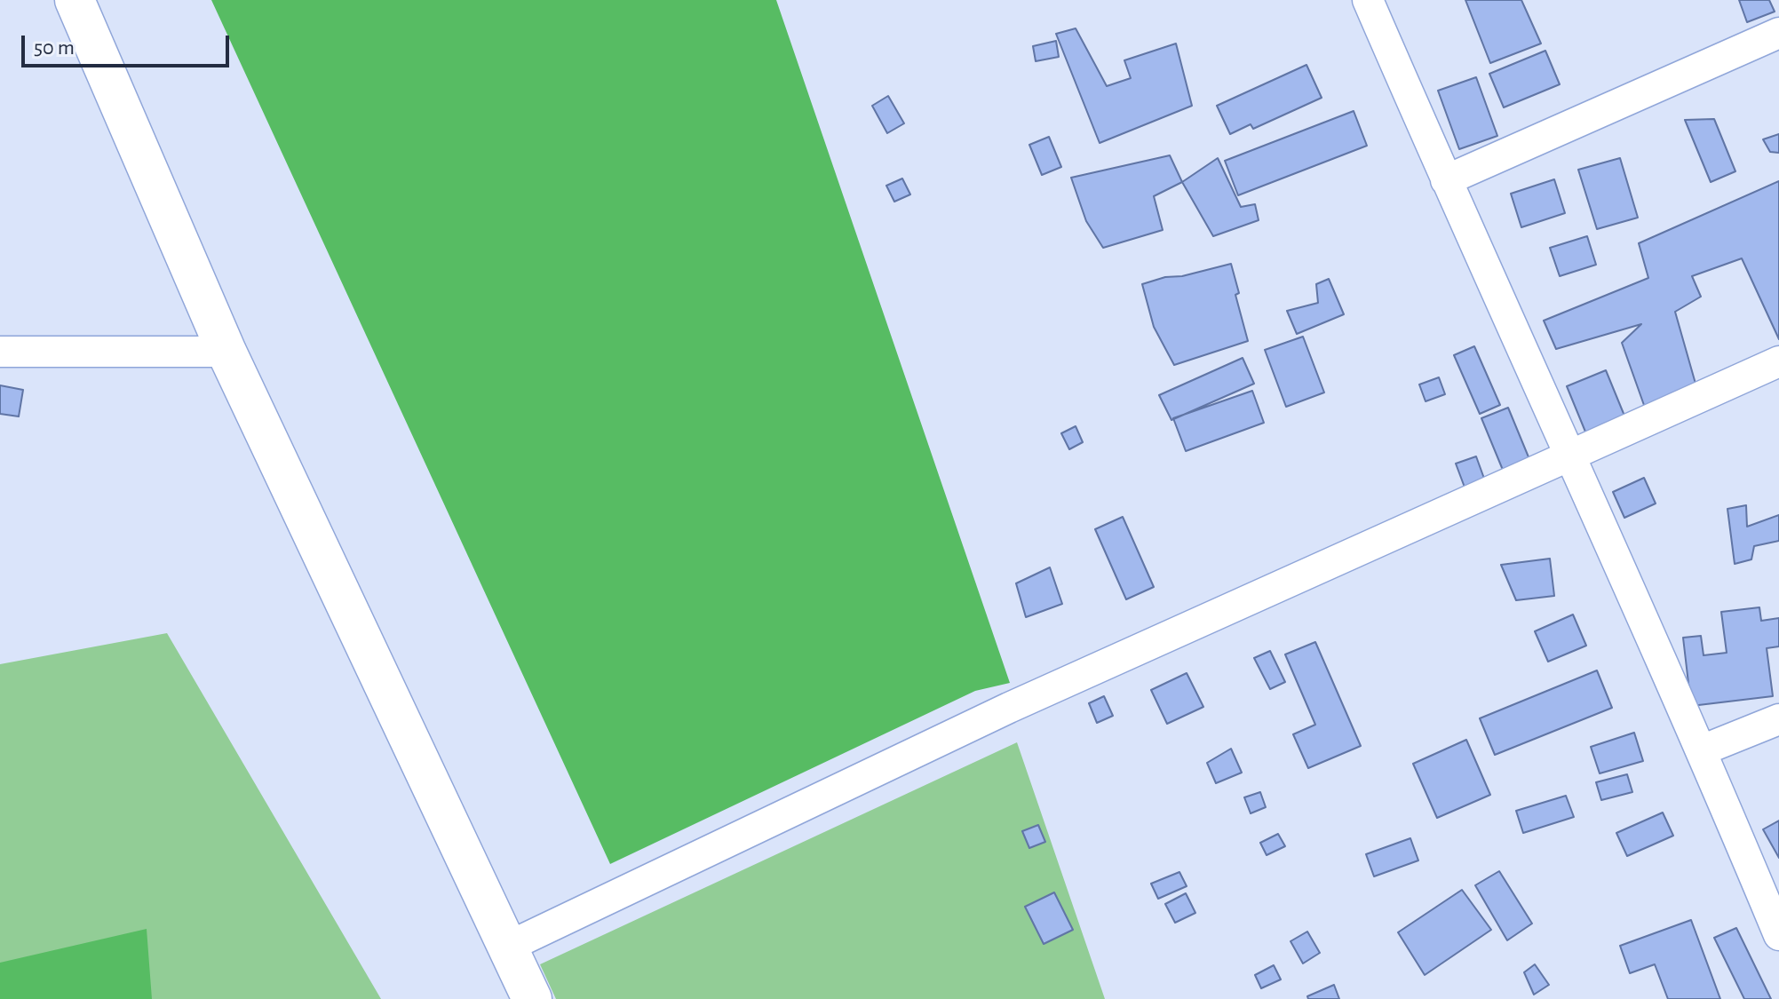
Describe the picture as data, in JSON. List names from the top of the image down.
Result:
{
  "scale_bar": "50 m"
}
